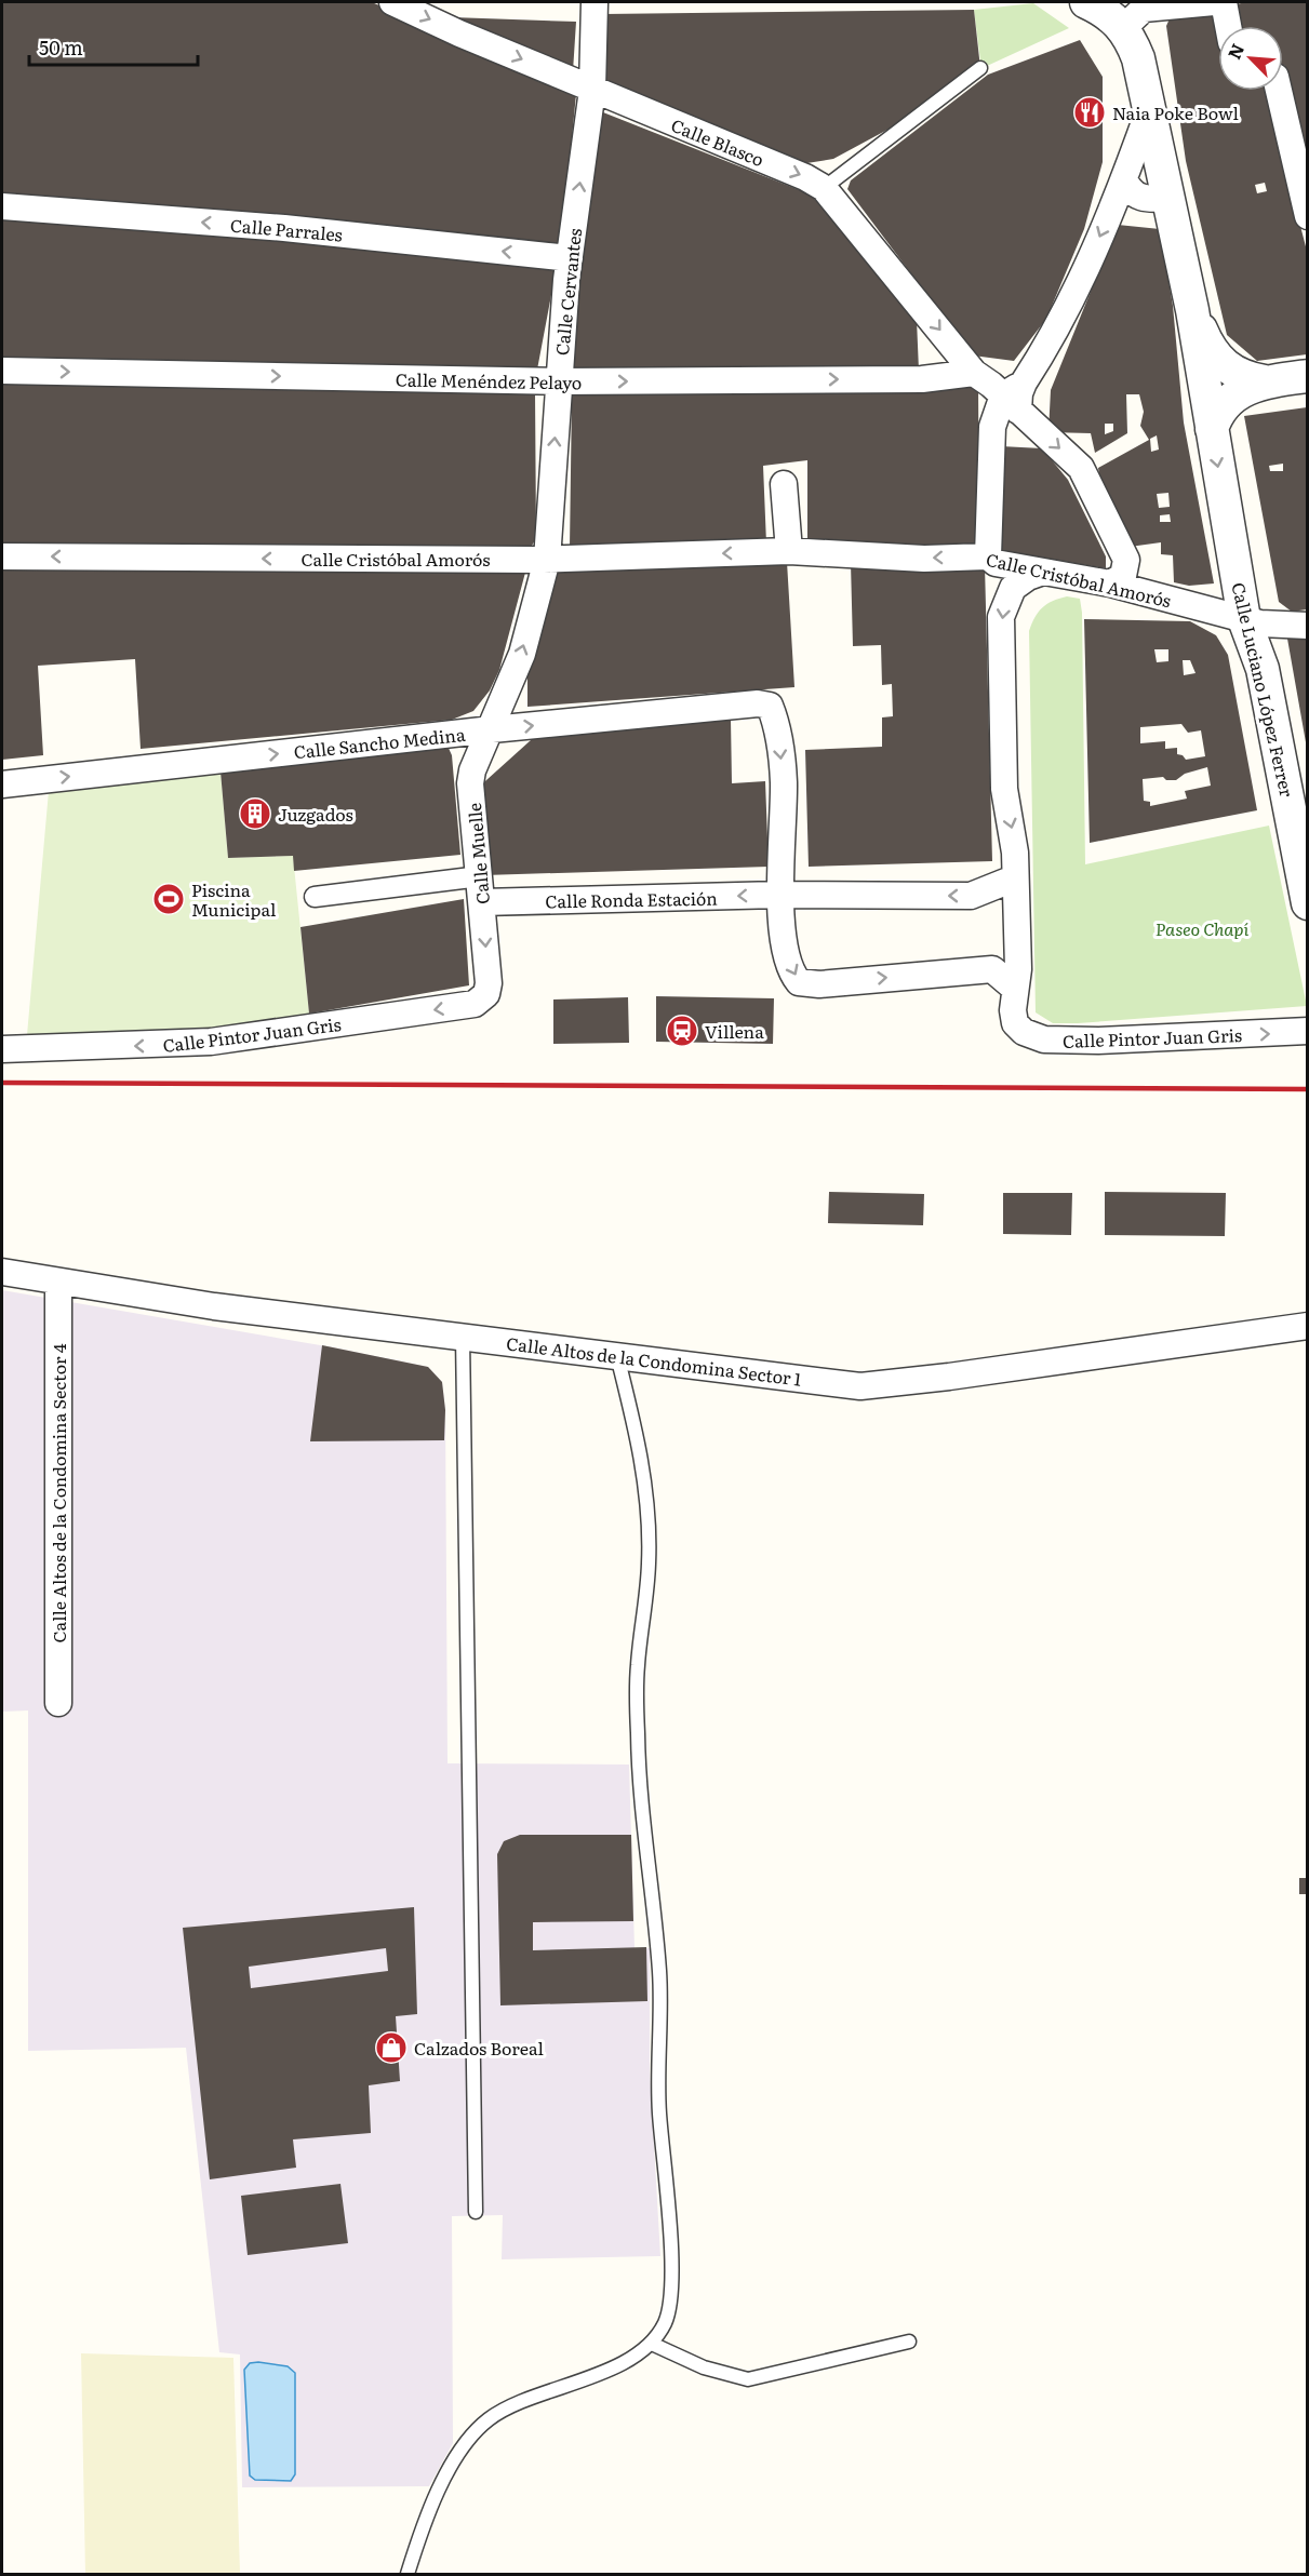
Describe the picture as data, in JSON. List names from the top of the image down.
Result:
{
  "streets": {
    "street": [
      "Calle Blasco",
      "Calle Parrales",
      "Calle Cervantes",
      "Calle Menéndez Pelayo",
      "Calle Cristóbal Amorós",
      "Calle Luciano López Ferrer",
      "Calle Sancho Medina",
      "Calle Muelle",
      "Calle Ronda Estación",
      "Calle Pintor Juan Gris",
      "Calle Altos de la Condomina Sector 1",
      "Calle Altos de la Condomina Sector 4"
    ]
  },
  "crossings": [
    ["Calle Blasco", "Calle Cervantes"],
    ["Calle Blasco", "Calle Menéndez Pelayo"],
    ["Calle Blasco", "Calle Cristóbal Amorós"],
    ["Calle Parrales", "Calle Cervantes"],
    ["Calle Cervantes", "Calle Menéndez Pelayo"],
    ["Calle Cervantes", "Calle Cristóbal Amorós"],
    ["Calle Cervantes", "Calle Sancho Medina"],
    ["Calle Cervantes", "Calle Muelle"],
    ["Calle Cristóbal Amorós", "Calle Luciano López Ferrer"],
    ["Calle Sancho Medina", "Calle Muelle"],
    ["Calle Sancho Medina", "Calle Ronda Estación"],
    ["Calle Muelle", "Calle Ronda Estación"],
    ["Calle Muelle", "Calle Pintor Juan Gris"],
    ["Calle Altos de la Condomina Sector 1", "Calle Altos de la Condomina Sector 4"]
  ],
  "one_way": [
    "Calle Blasco",
    "Calle Parrales",
    "Calle Cervantes",
    "Calle Menéndez Pelayo",
    "Calle Cristóbal Amorós",
    "Calle Sancho Medina",
    "Calle Ronda Estación"
  ],
  "parks": ["Paseo Chapí"],
  "places": {
    "restaurant": ["Naia Poke Bowl"],
    "building": ["Juzgados"],
    "sports": ["Piscina Municipal"],
    "station": ["Villena"],
    "shop": ["Calzados Boreal"]
  },
  "scale_bar": "50 m",
  "north": "top left"
}
